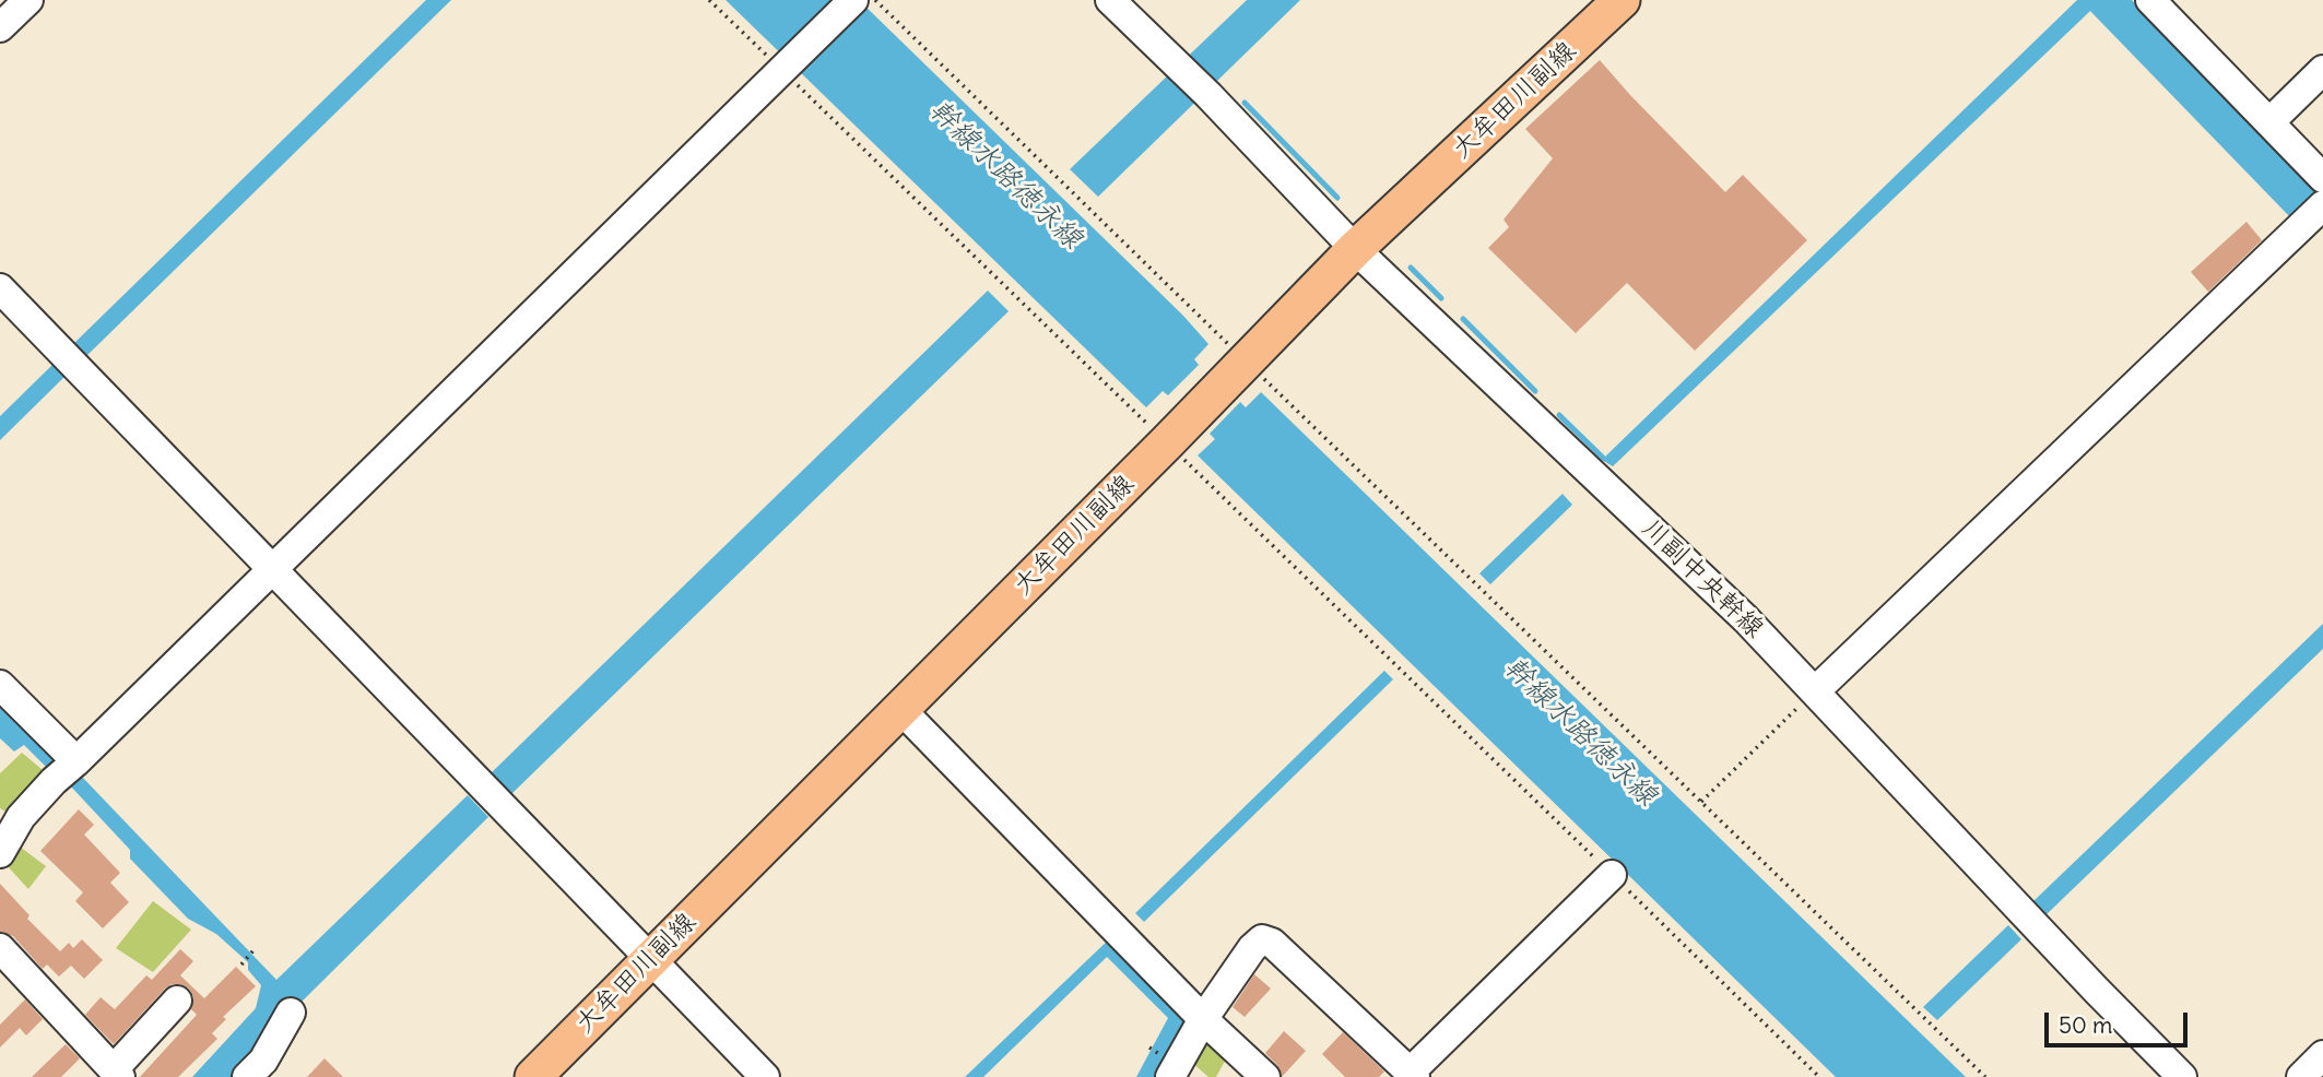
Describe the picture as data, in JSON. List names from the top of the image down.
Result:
{
  "streets": {
    "main road": ["大牟田川副線"],
    "street": ["川副中央幹線"]
  },
  "crossings": [
    ["大牟田川副線", "川副中央幹線"]
  ],
  "water": ["幹線水路徳永線"],
  "scale_bar": "50 m"
}
